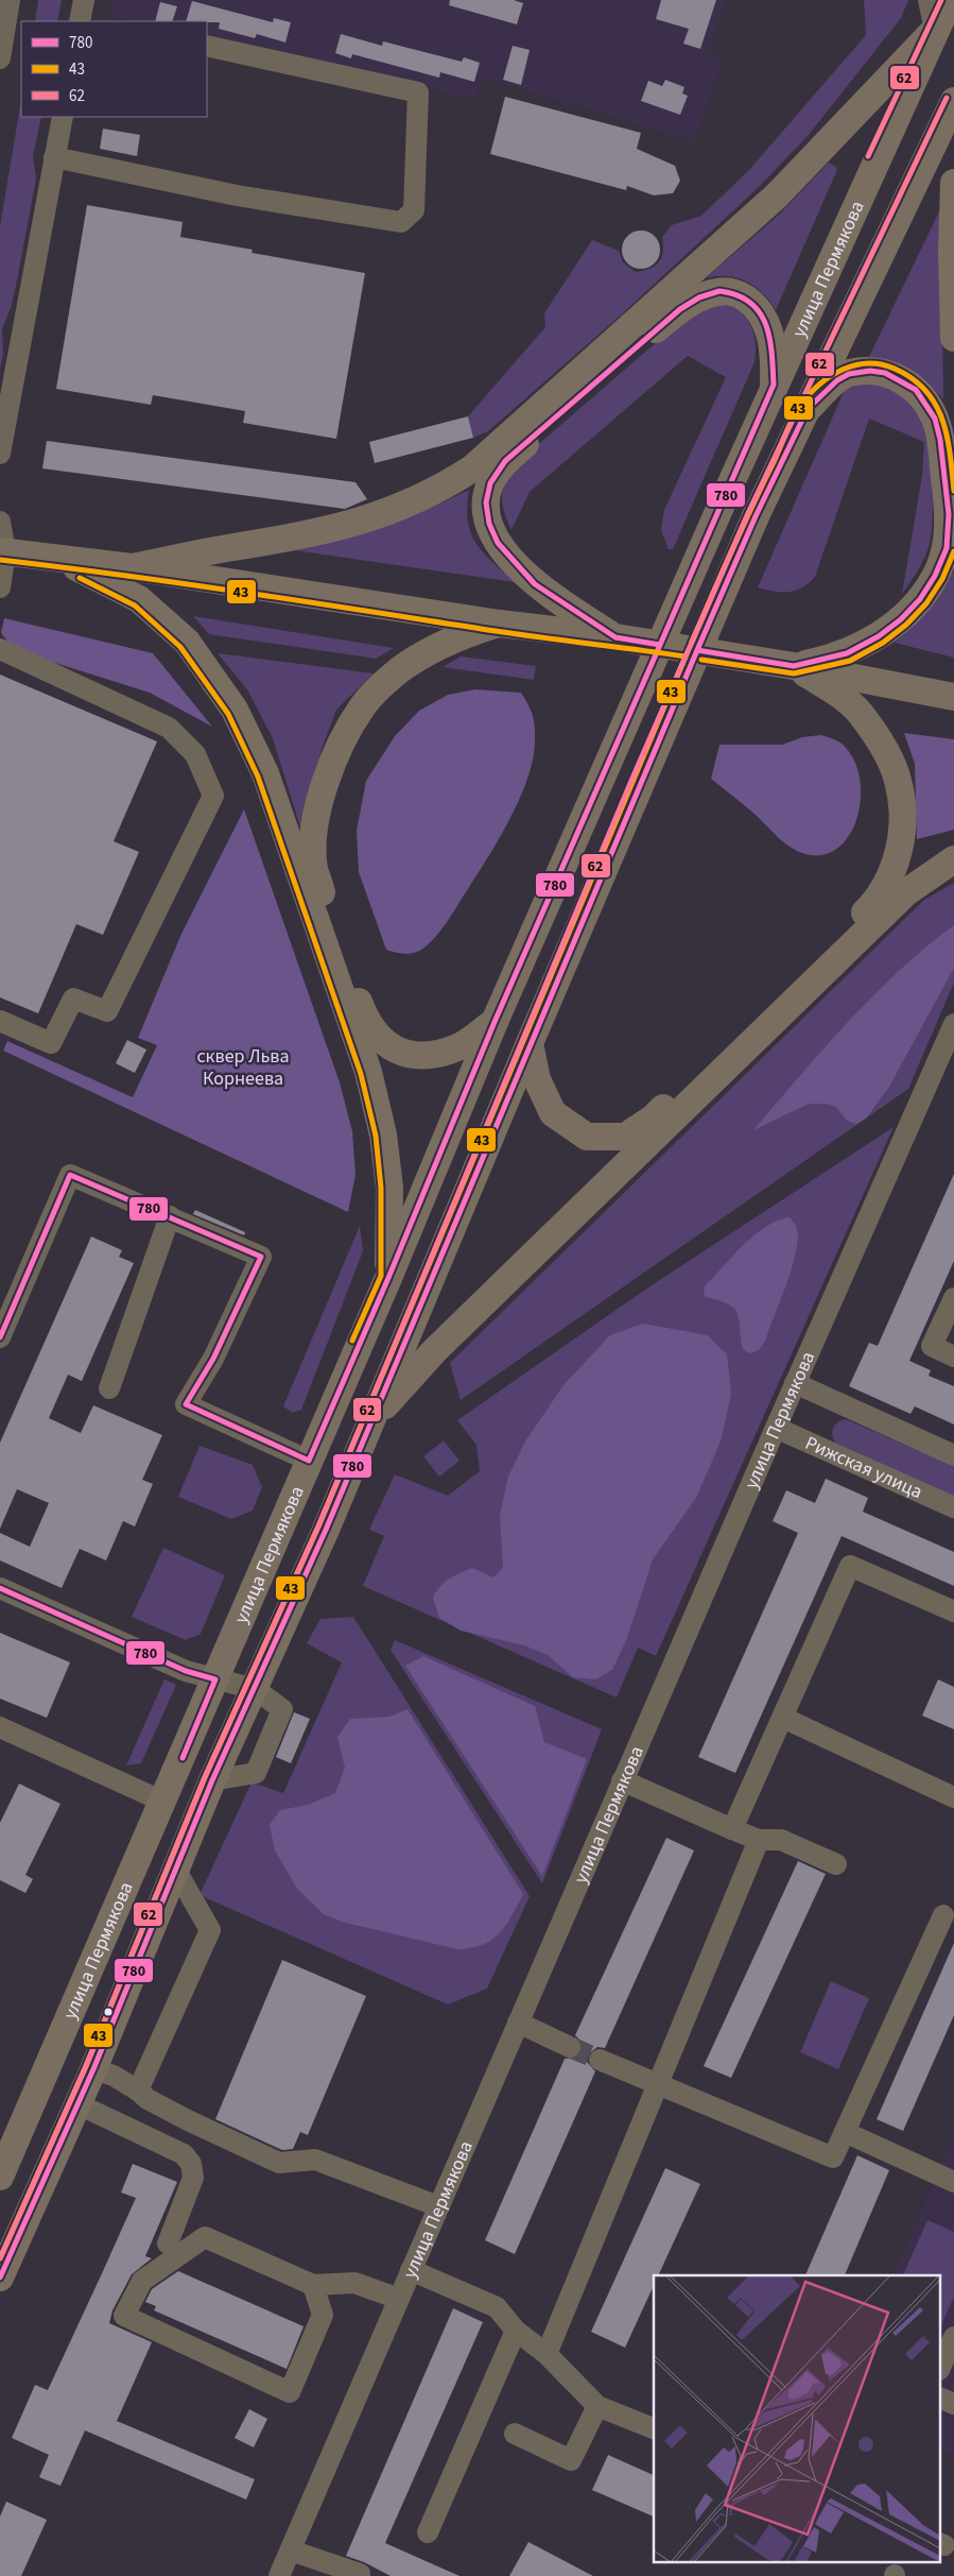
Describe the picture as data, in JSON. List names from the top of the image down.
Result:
{
  "streets": {
    "main road": ["улица Пермякова"],
    "street": ["Рижская улица"]
  },
  "crossings": [
    ["улица Пермякова", "Рижская улица"]
  ],
  "parks": ["сквер Льва Корнеева"],
  "lines": ["transit line 62", "transit line 780", "transit line 43"],
  "legend": ["780", "43", "62"]
}
